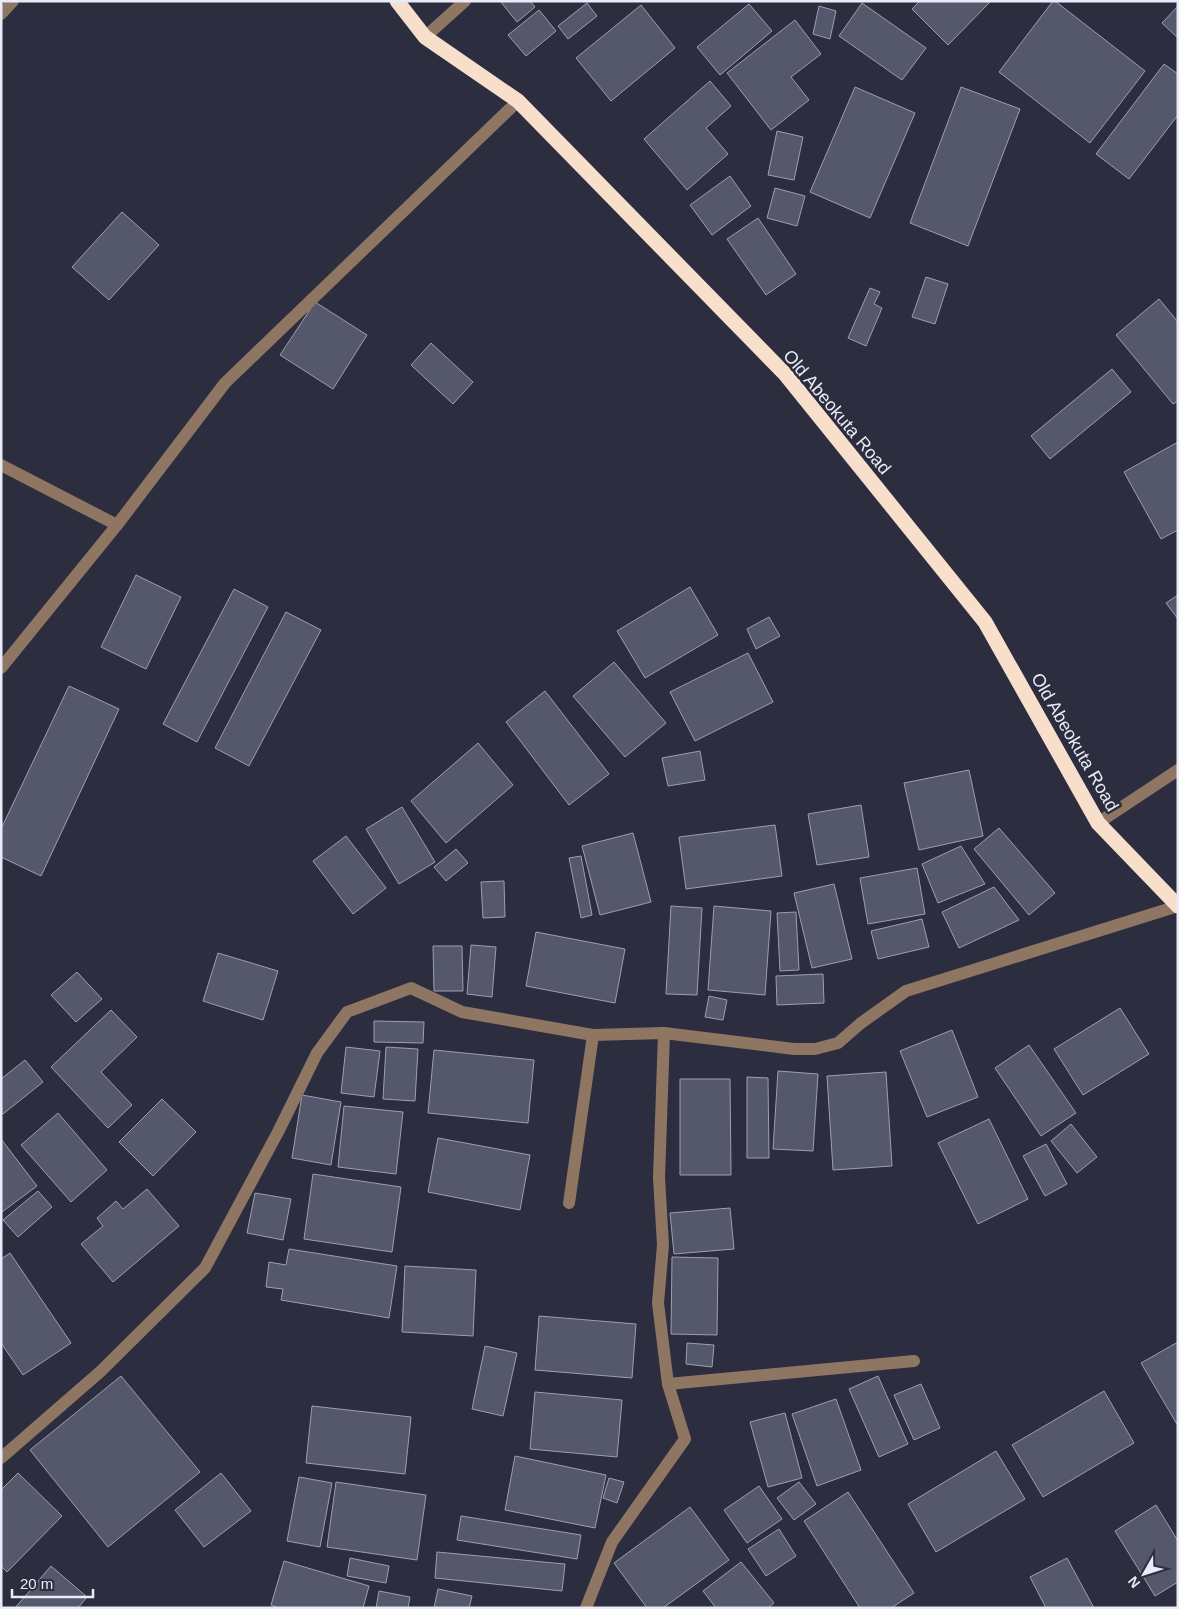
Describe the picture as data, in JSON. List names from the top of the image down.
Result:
{
  "streets": {
    "highway": ["Old Abeokuta Road"]
  },
  "scale_bar": "20 m",
  "north": "bottom left"
}
